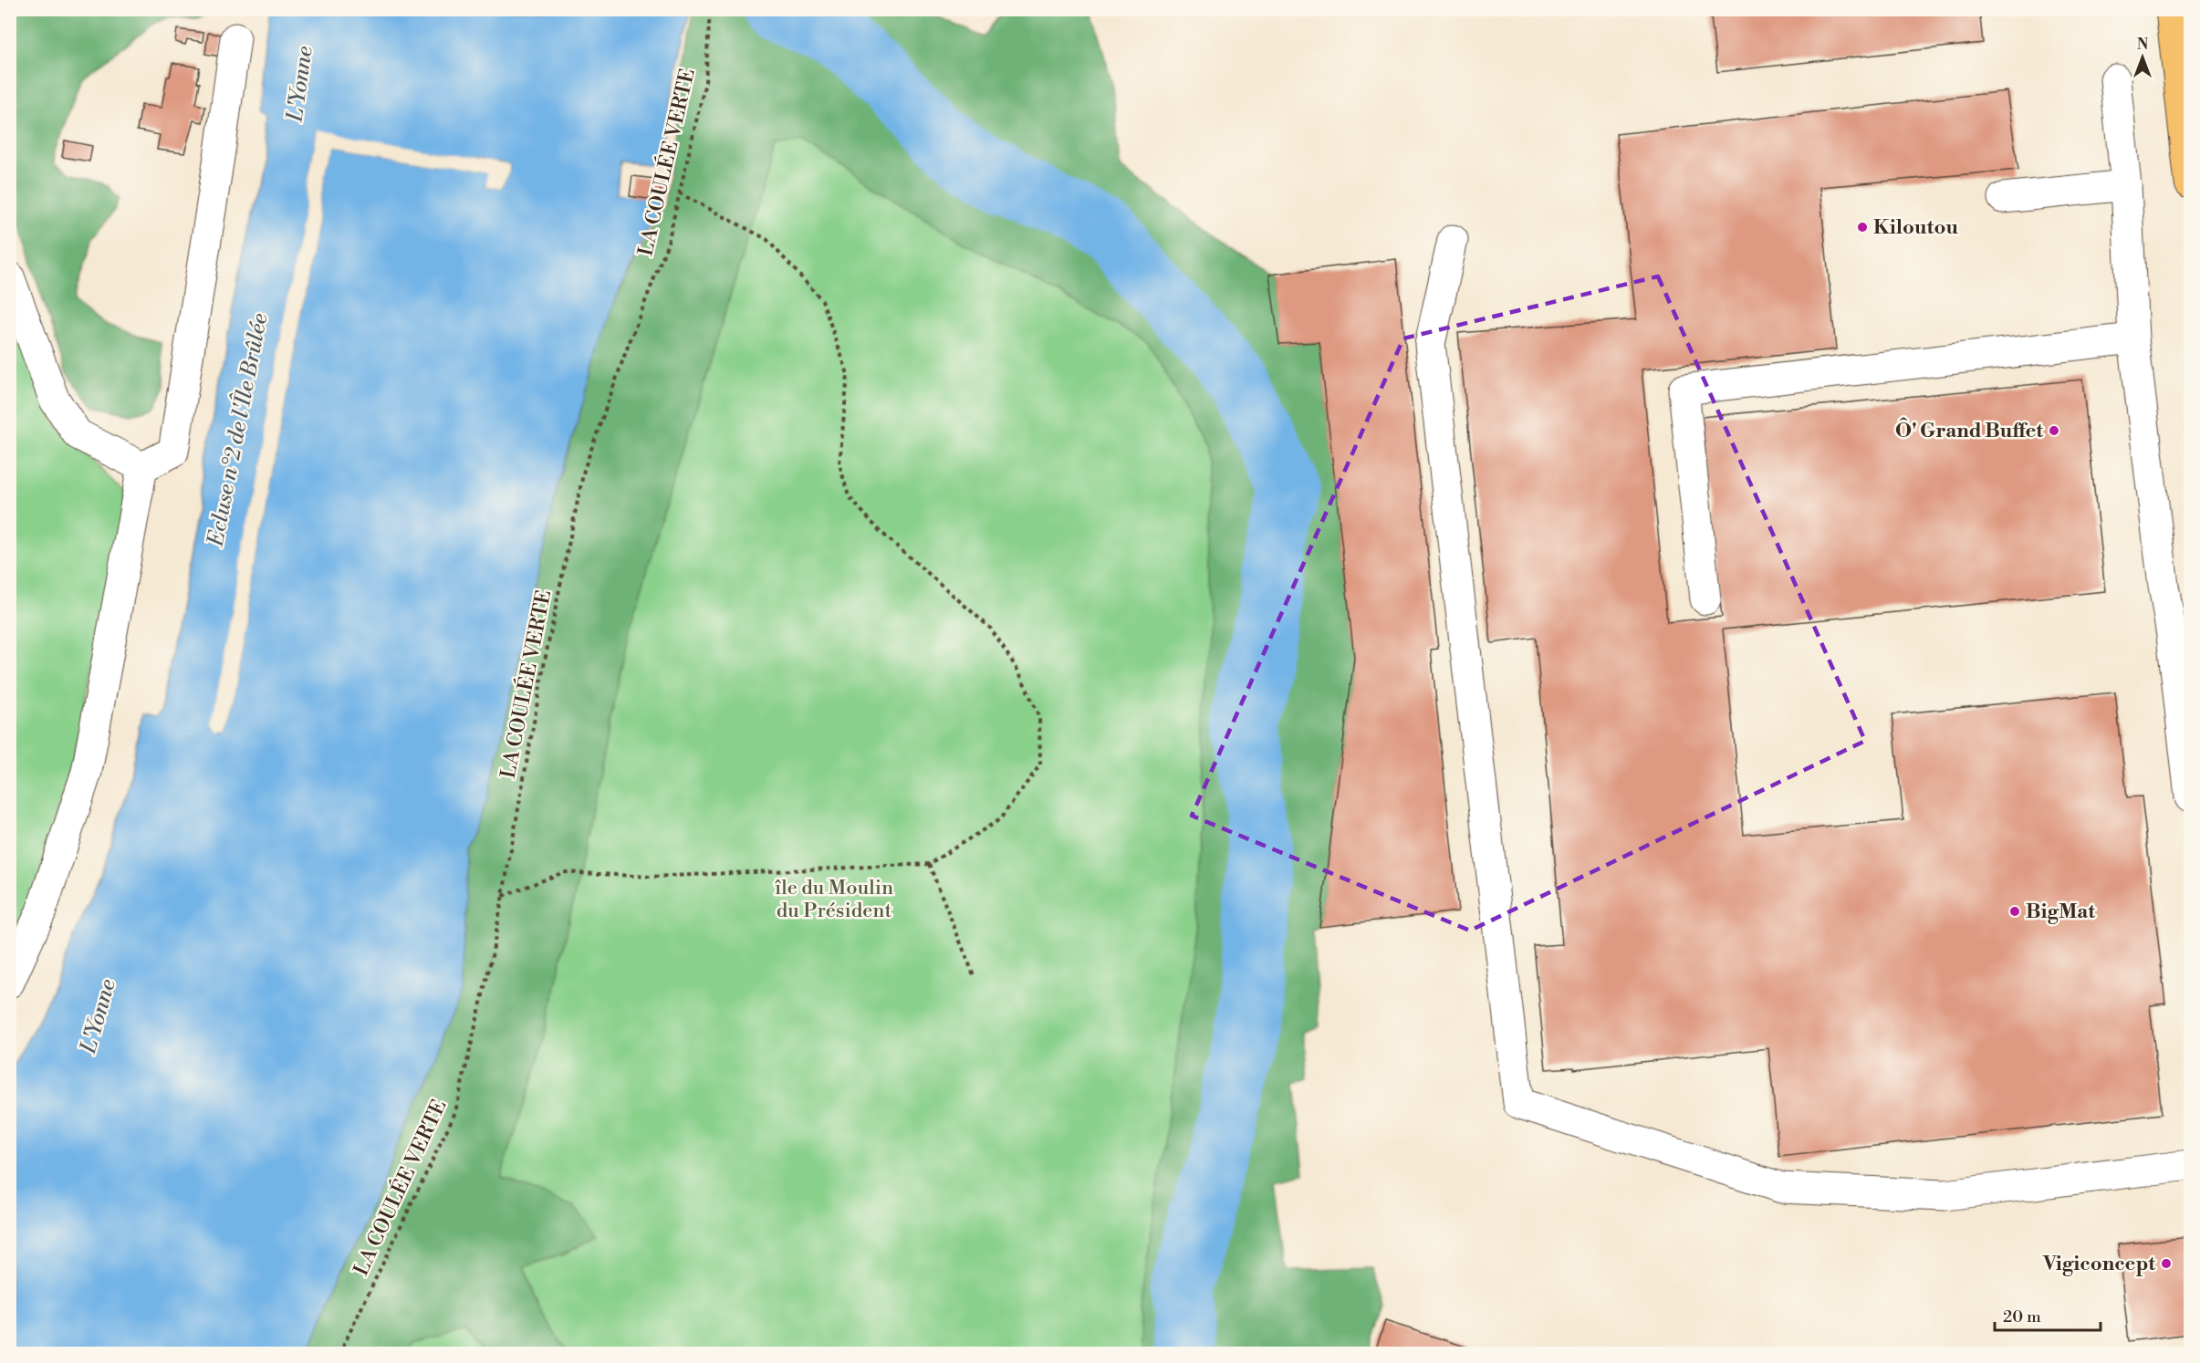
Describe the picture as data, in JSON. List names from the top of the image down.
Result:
{
  "streets": {
    "path": ["LA COULÉE VERTE"]
  },
  "water": ["L'Yonne", "Ecluse n°2 de l'Île Brûlée"],
  "parks": ["île du Moulin du Président"],
  "places": [
    "Kiloutou",
    "Ô' Grand Buffet",
    "BigMat",
    "Vigiconcept"
  ],
  "scale_bar": "20 m",
  "north": "top"
}
